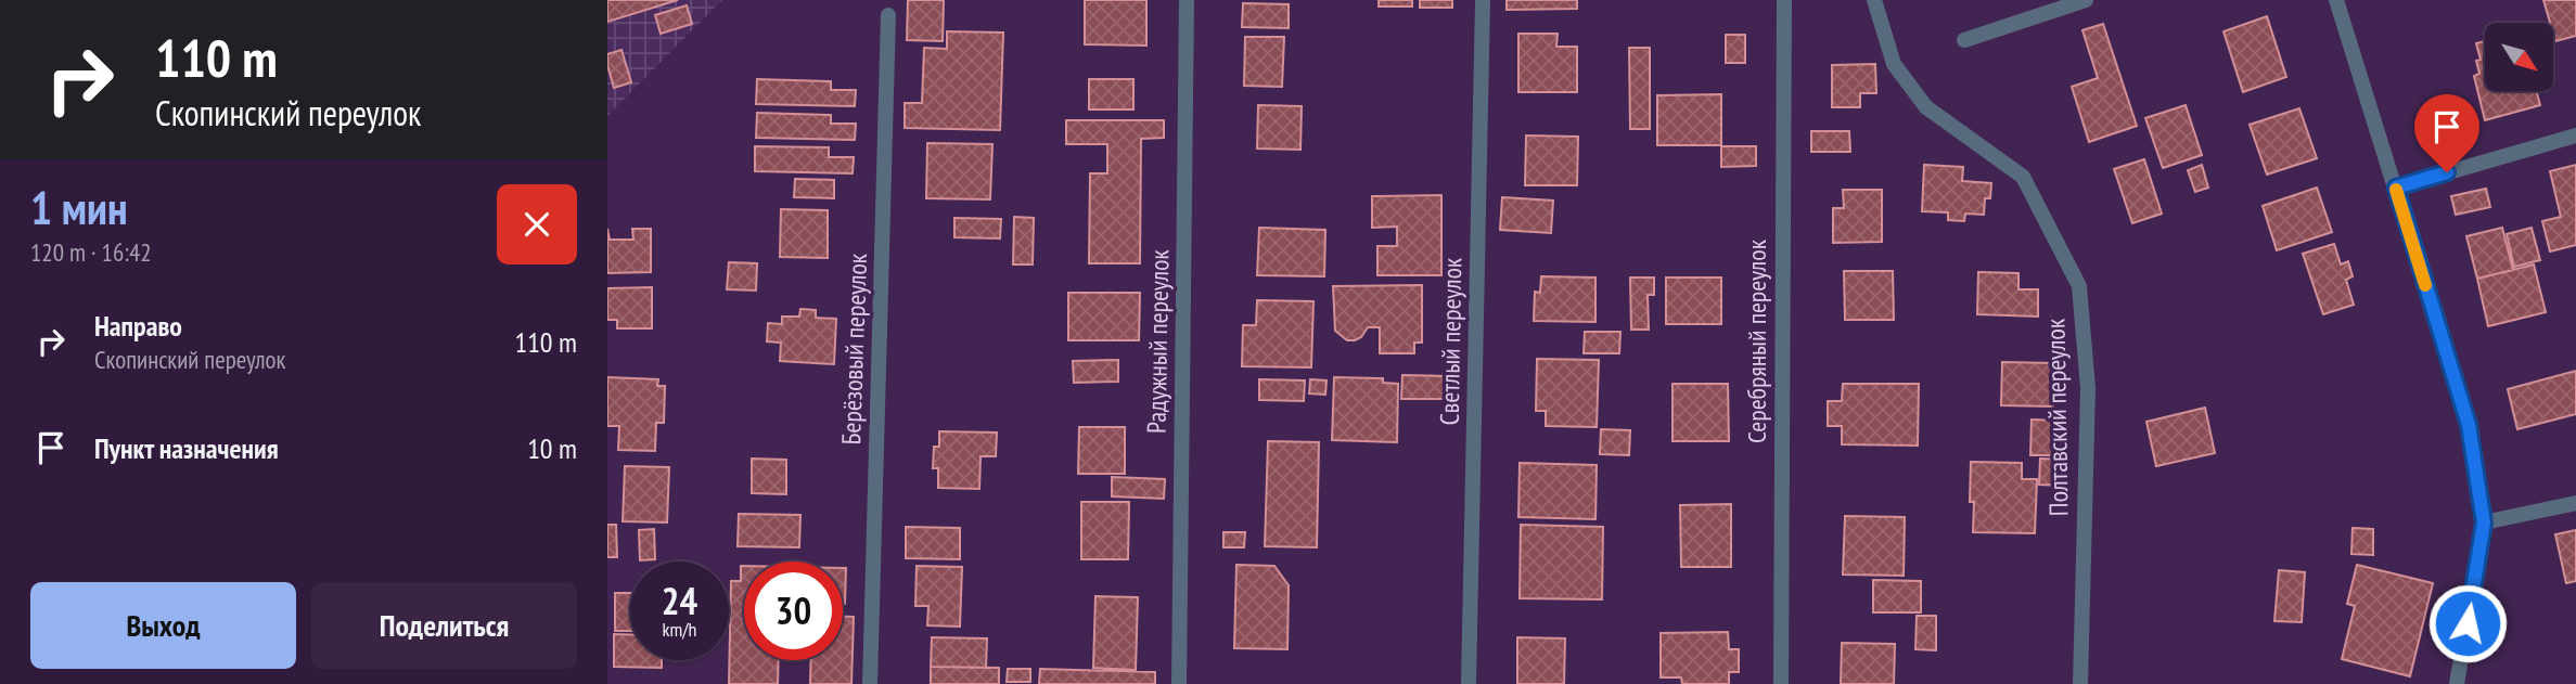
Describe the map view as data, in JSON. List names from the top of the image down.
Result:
{
  "streets": {
    "street": [
      "Радужный переулок",
      "Светлый переулок",
      "Серебряный переулок",
      "Берёзовый переулок",
      "Полтавский переулок"
    ]
  },
  "north": "bottom right",
  "page": {
    "turn": ["110 m", "Скопинский переулок"],
    "heading": ["1 мин", "120 m · 16:42"],
    "list": [
      {
        "name": "Направо",
        "note": "Скопинский переулок",
        "value": "110 m"
      },
      {
        "name": "Пункт назначения",
        "value": "10 m"
      }
    ],
    "speed": "24 km/h",
    "limit": "30",
    "buttons": ["Выход", "Поделиться"]
  }
}
